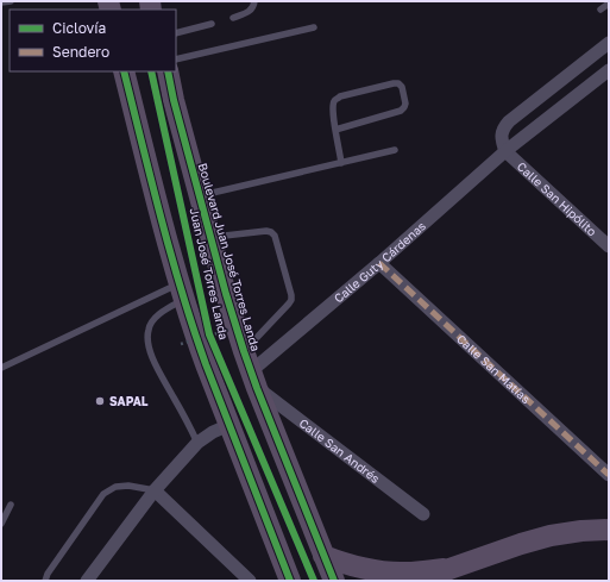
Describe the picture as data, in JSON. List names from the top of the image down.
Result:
{
  "streets": {
    "main road": ["Boulevard Juan José Torres Landa"],
    "street": [
      "Calle San Hipólito",
      "Calle Guty Cárdenas",
      "Calle San Matías",
      "Calle San Andrés"
    ],
    "cycle path": ["Juan José Torres Landa"]
  },
  "crossings": [
    ["Calle San Hipólito", "Calle Guty Cárdenas"],
    ["Boulevard Juan José Torres Landa", "Calle Guty Cárdenas"],
    ["Boulevard Juan José Torres Landa", "Calle San Andrés"],
    ["Calle Guty Cárdenas", "Calle San Matías"],
    ["Calle Guty Cárdenas", "Calle San Andrés"]
  ],
  "places": ["SAPAL"],
  "legend": ["Ciclovía", "Sendero"]
}
